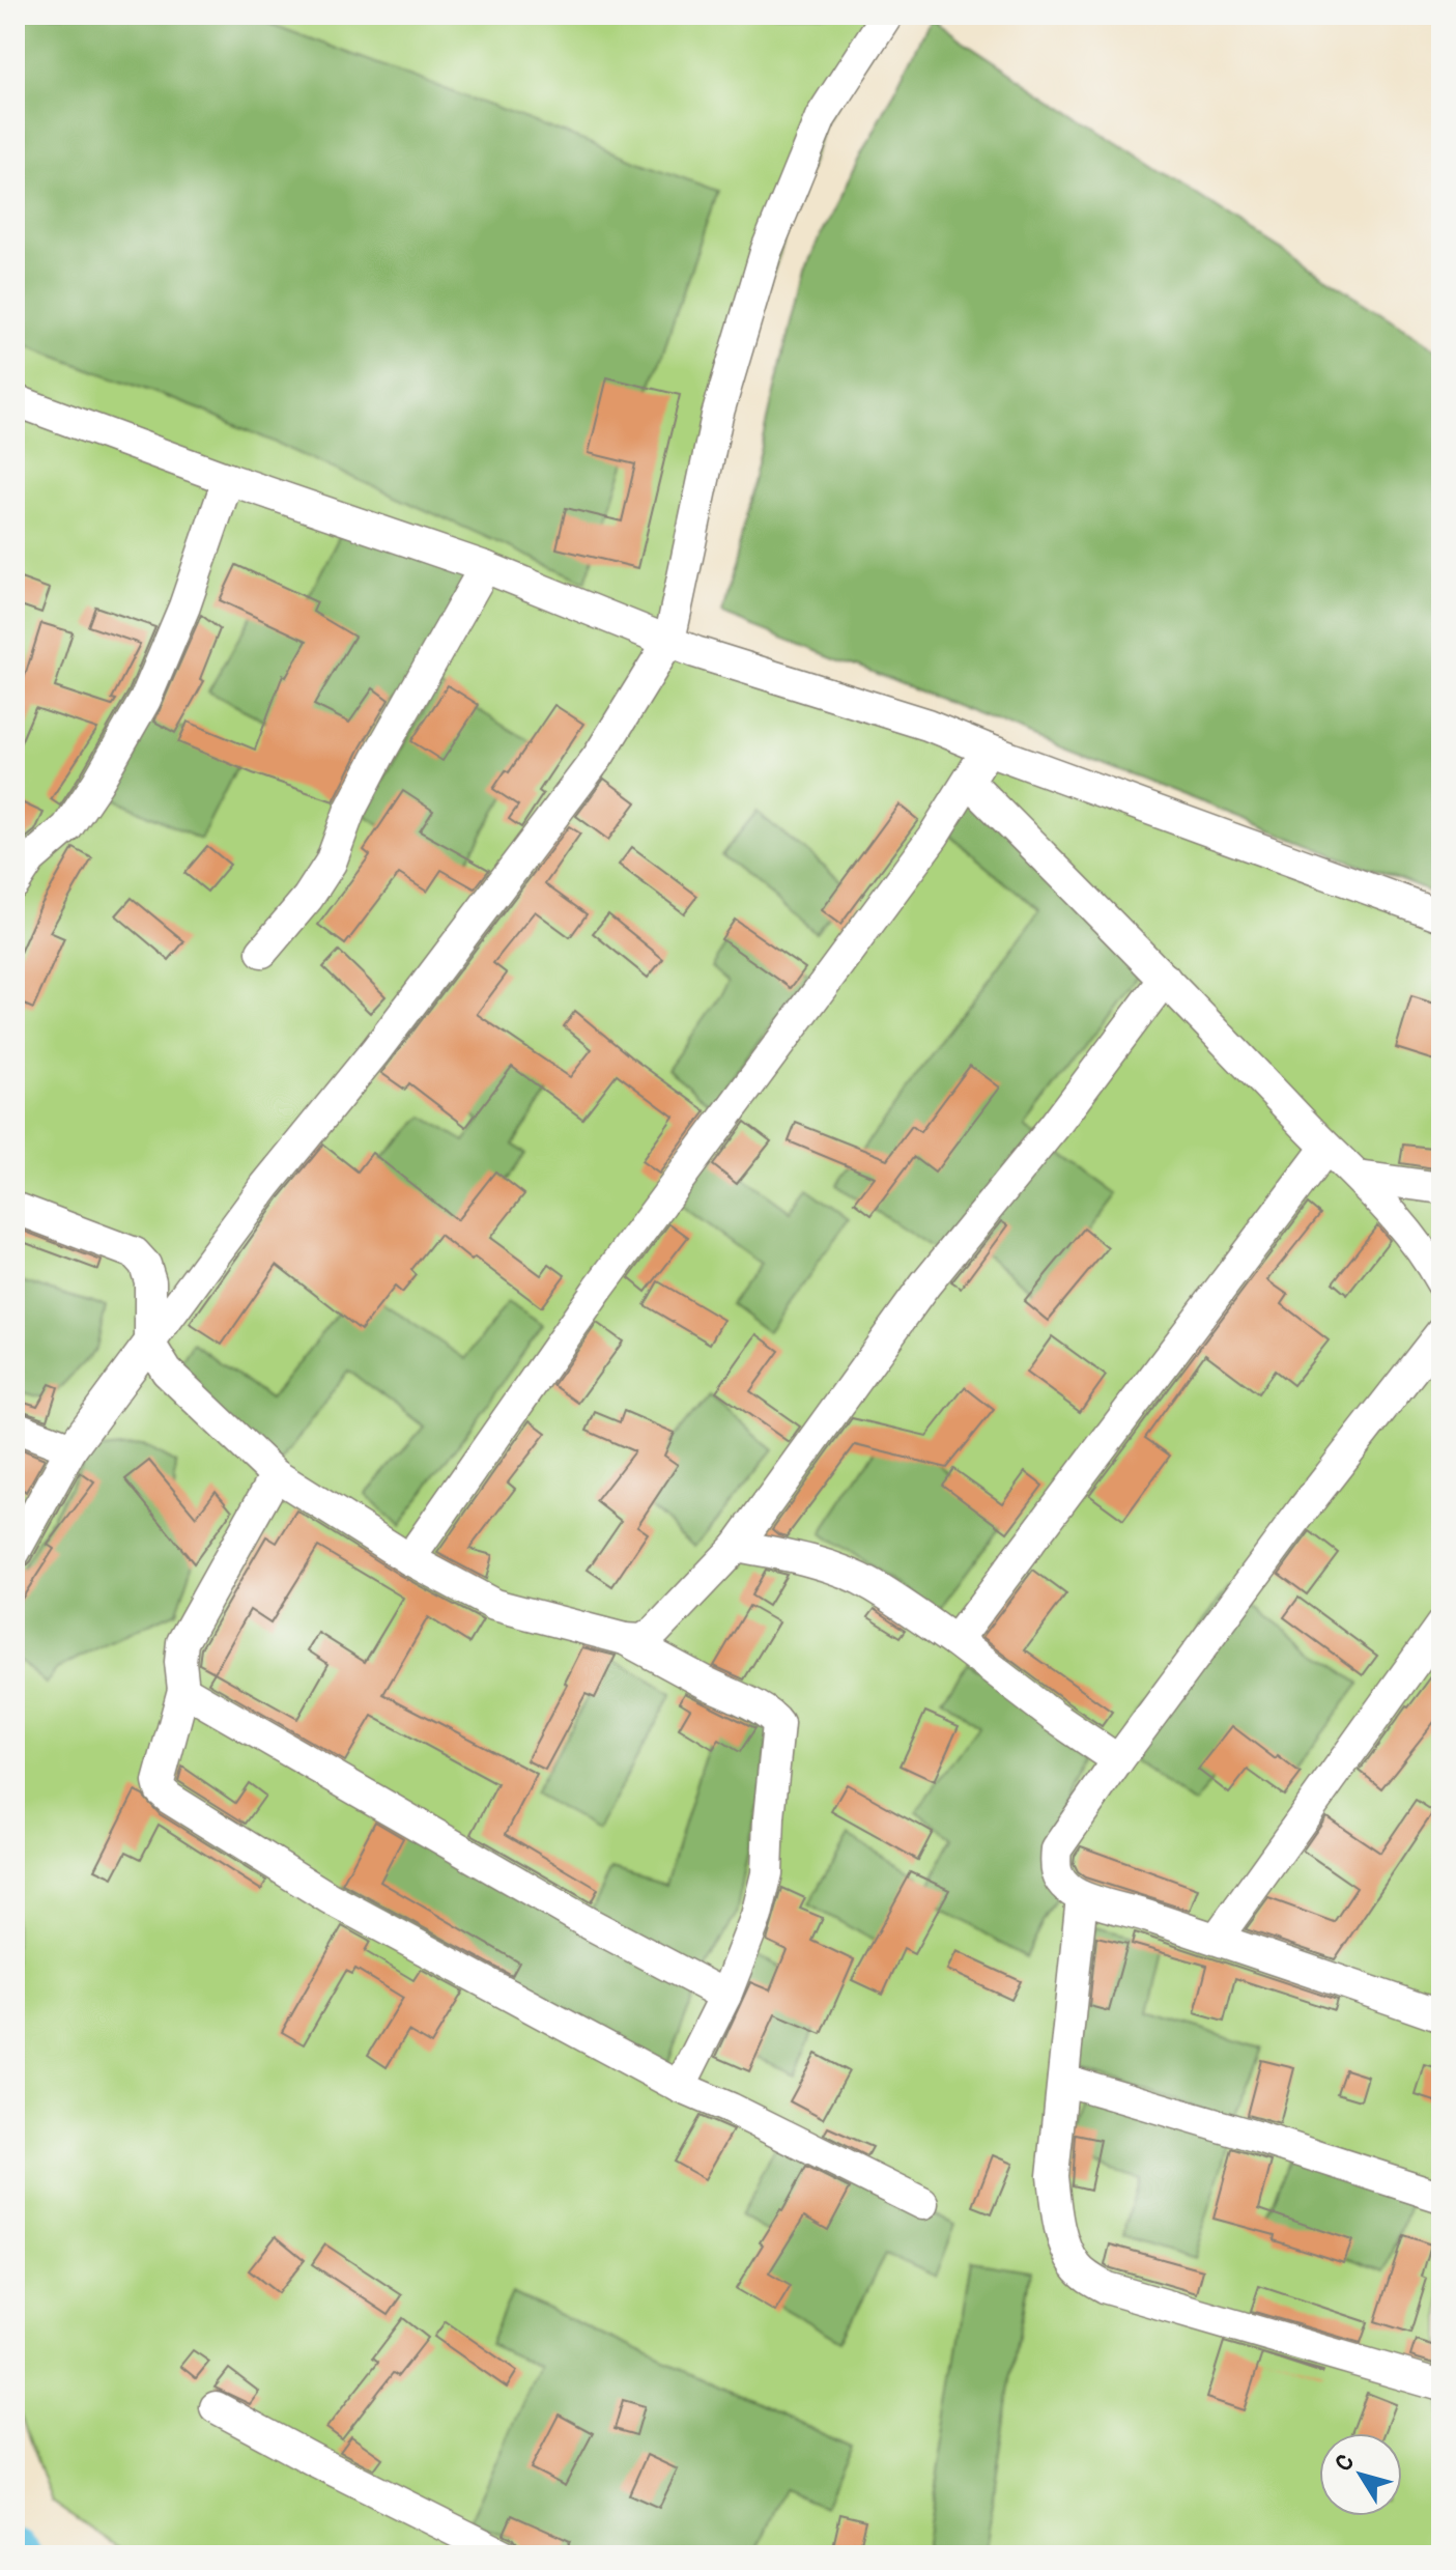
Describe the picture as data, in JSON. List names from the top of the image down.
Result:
{
  "north": "top left"
}
